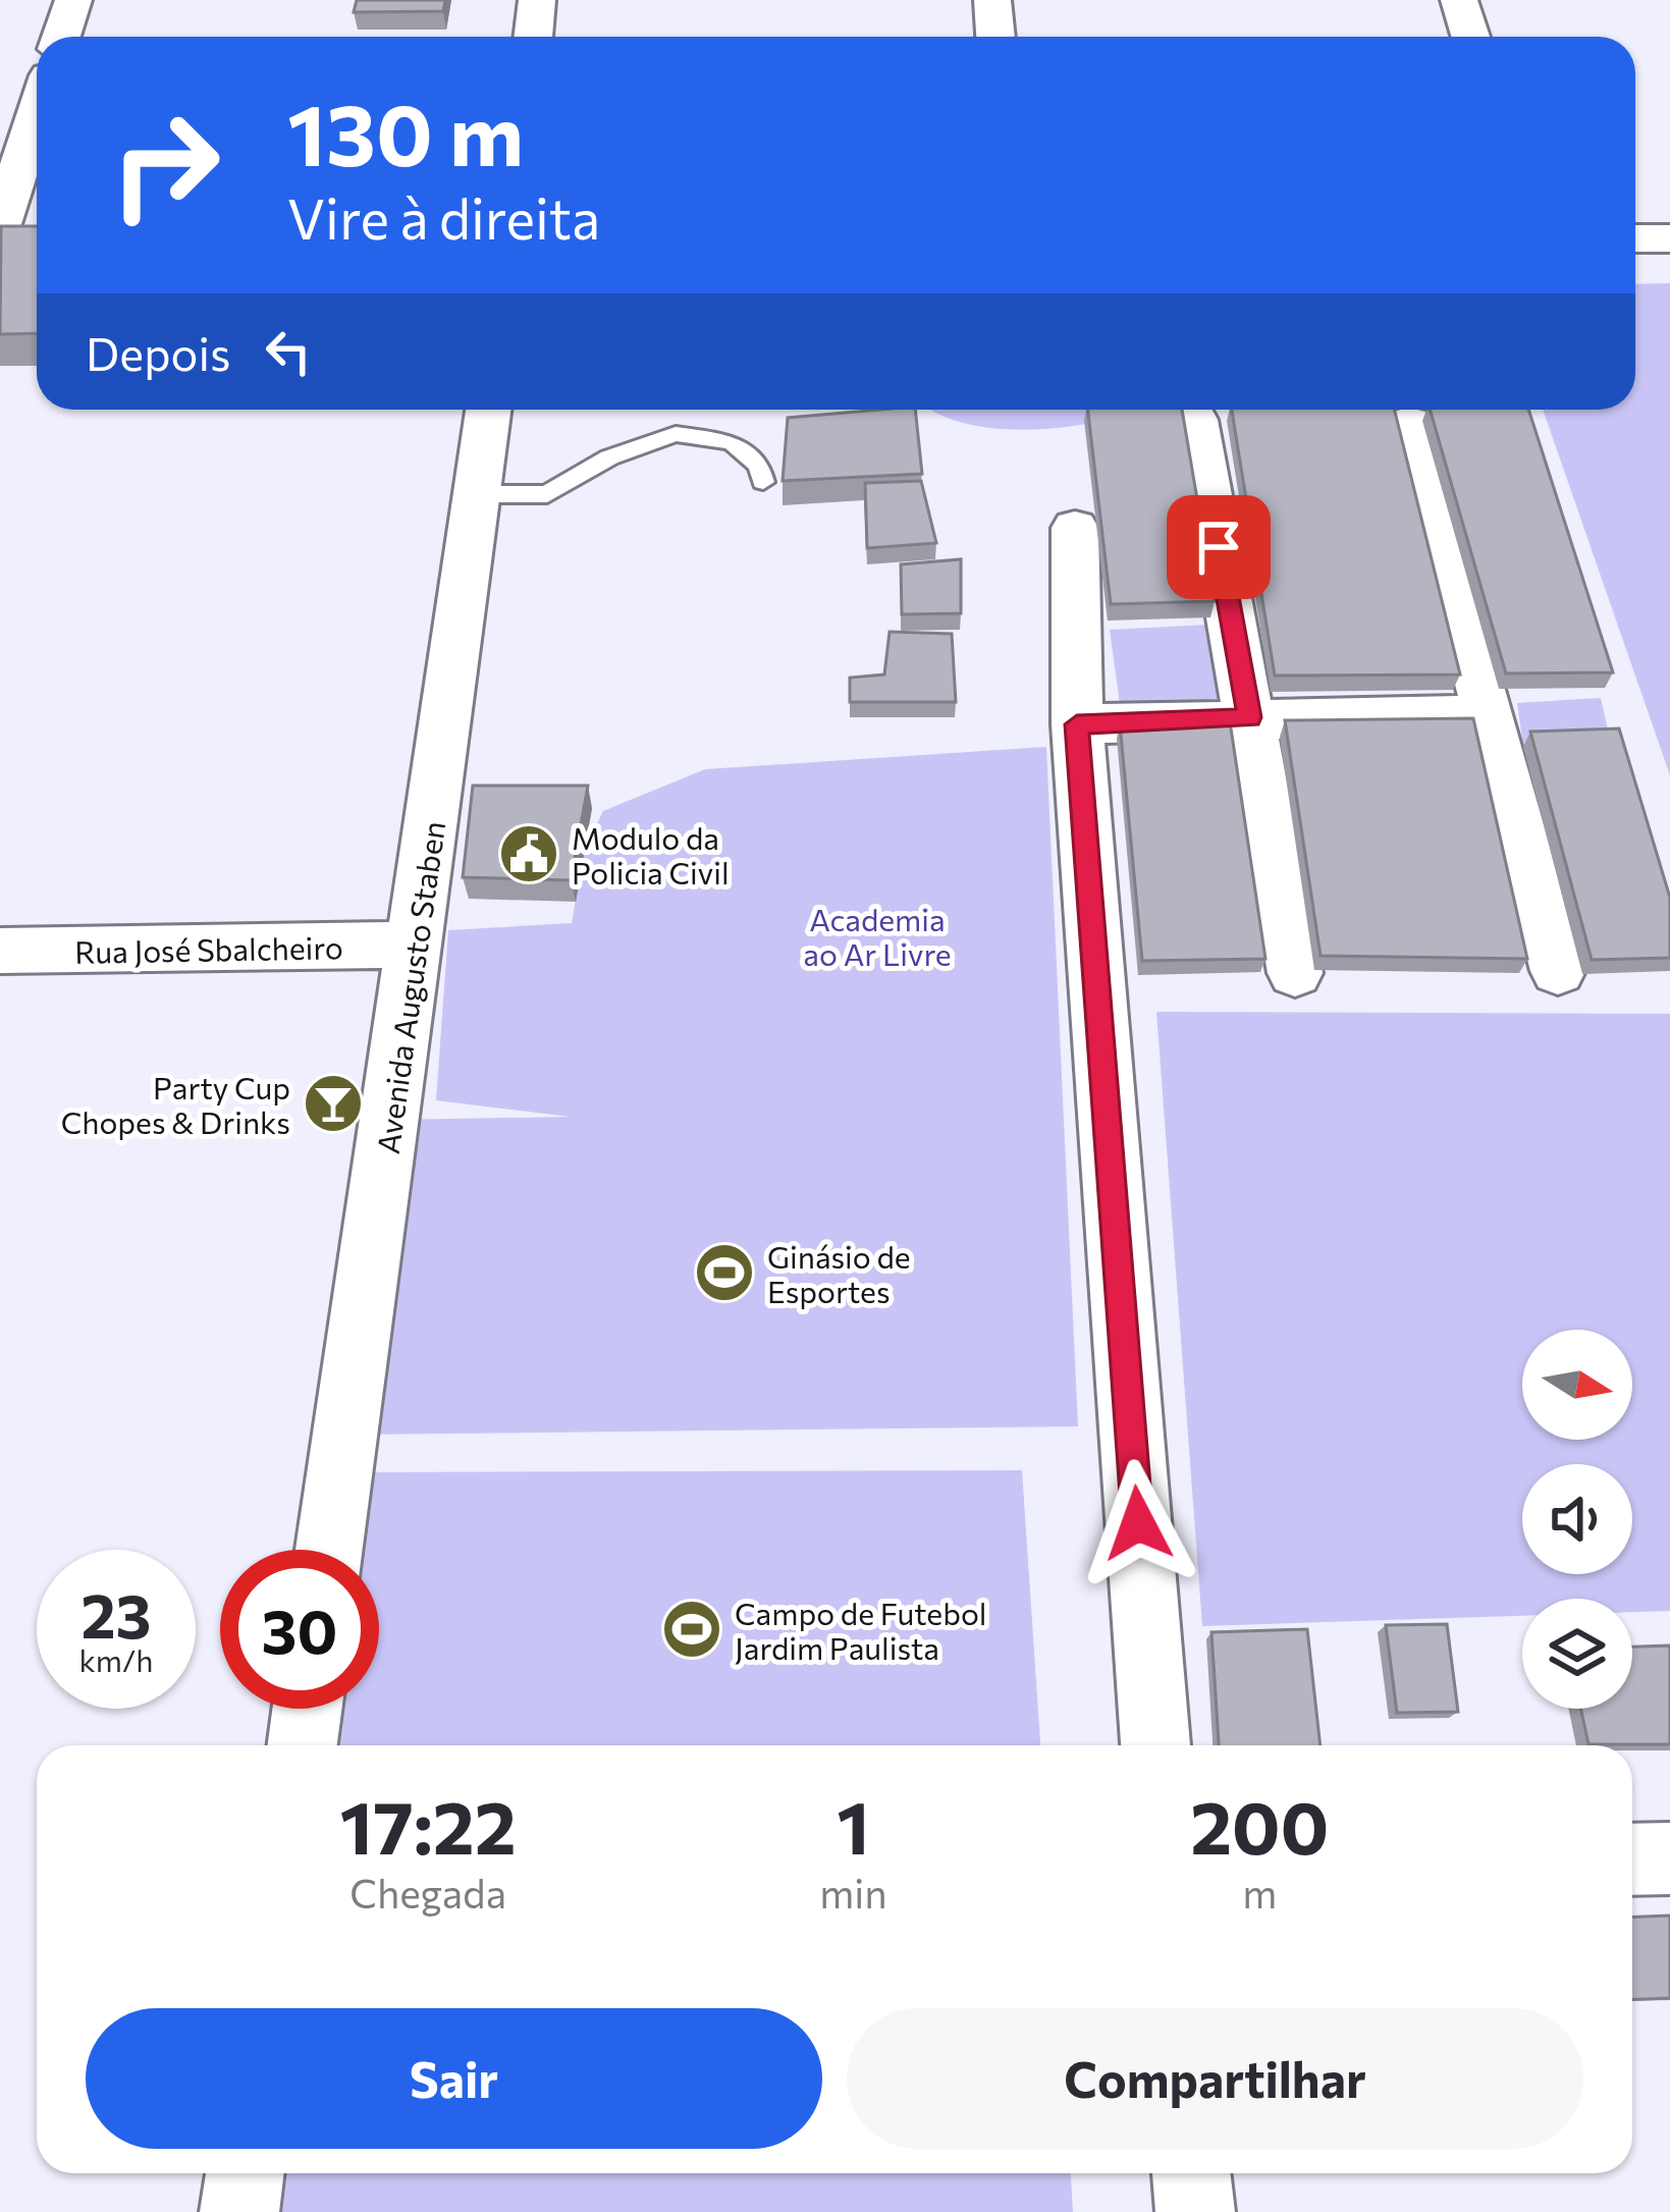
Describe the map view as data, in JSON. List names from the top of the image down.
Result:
{
  "streets": {
    "street": ["Rua José Sbalcheiro", "Avenida Augusto Staben"]
  },
  "crossings": [
    ["Rua José Sbalcheiro", "Avenida Augusto Staben"]
  ],
  "parks": ["Academia ao Ar Livre"],
  "places": {
    "public building": ["Modulo da Policia Civil"],
    "bar": ["Party Cup Chopes & Drinks"],
    "sports": ["Ginásio de Esportes", "Campo de Futebol Jardim Paulista"]
  },
  "north": "right",
  "page": {
    "turn": ["130 m", "Vire à direita"],
    "then": "Depois",
    "speed": "23 km/h",
    "limit": "30",
    "eta": [
      "17:22",
      "Chegada",
      "1",
      "min",
      "200",
      "m"
    ],
    "buttons": ["Sair", "Compartilhar"]
  }
}
